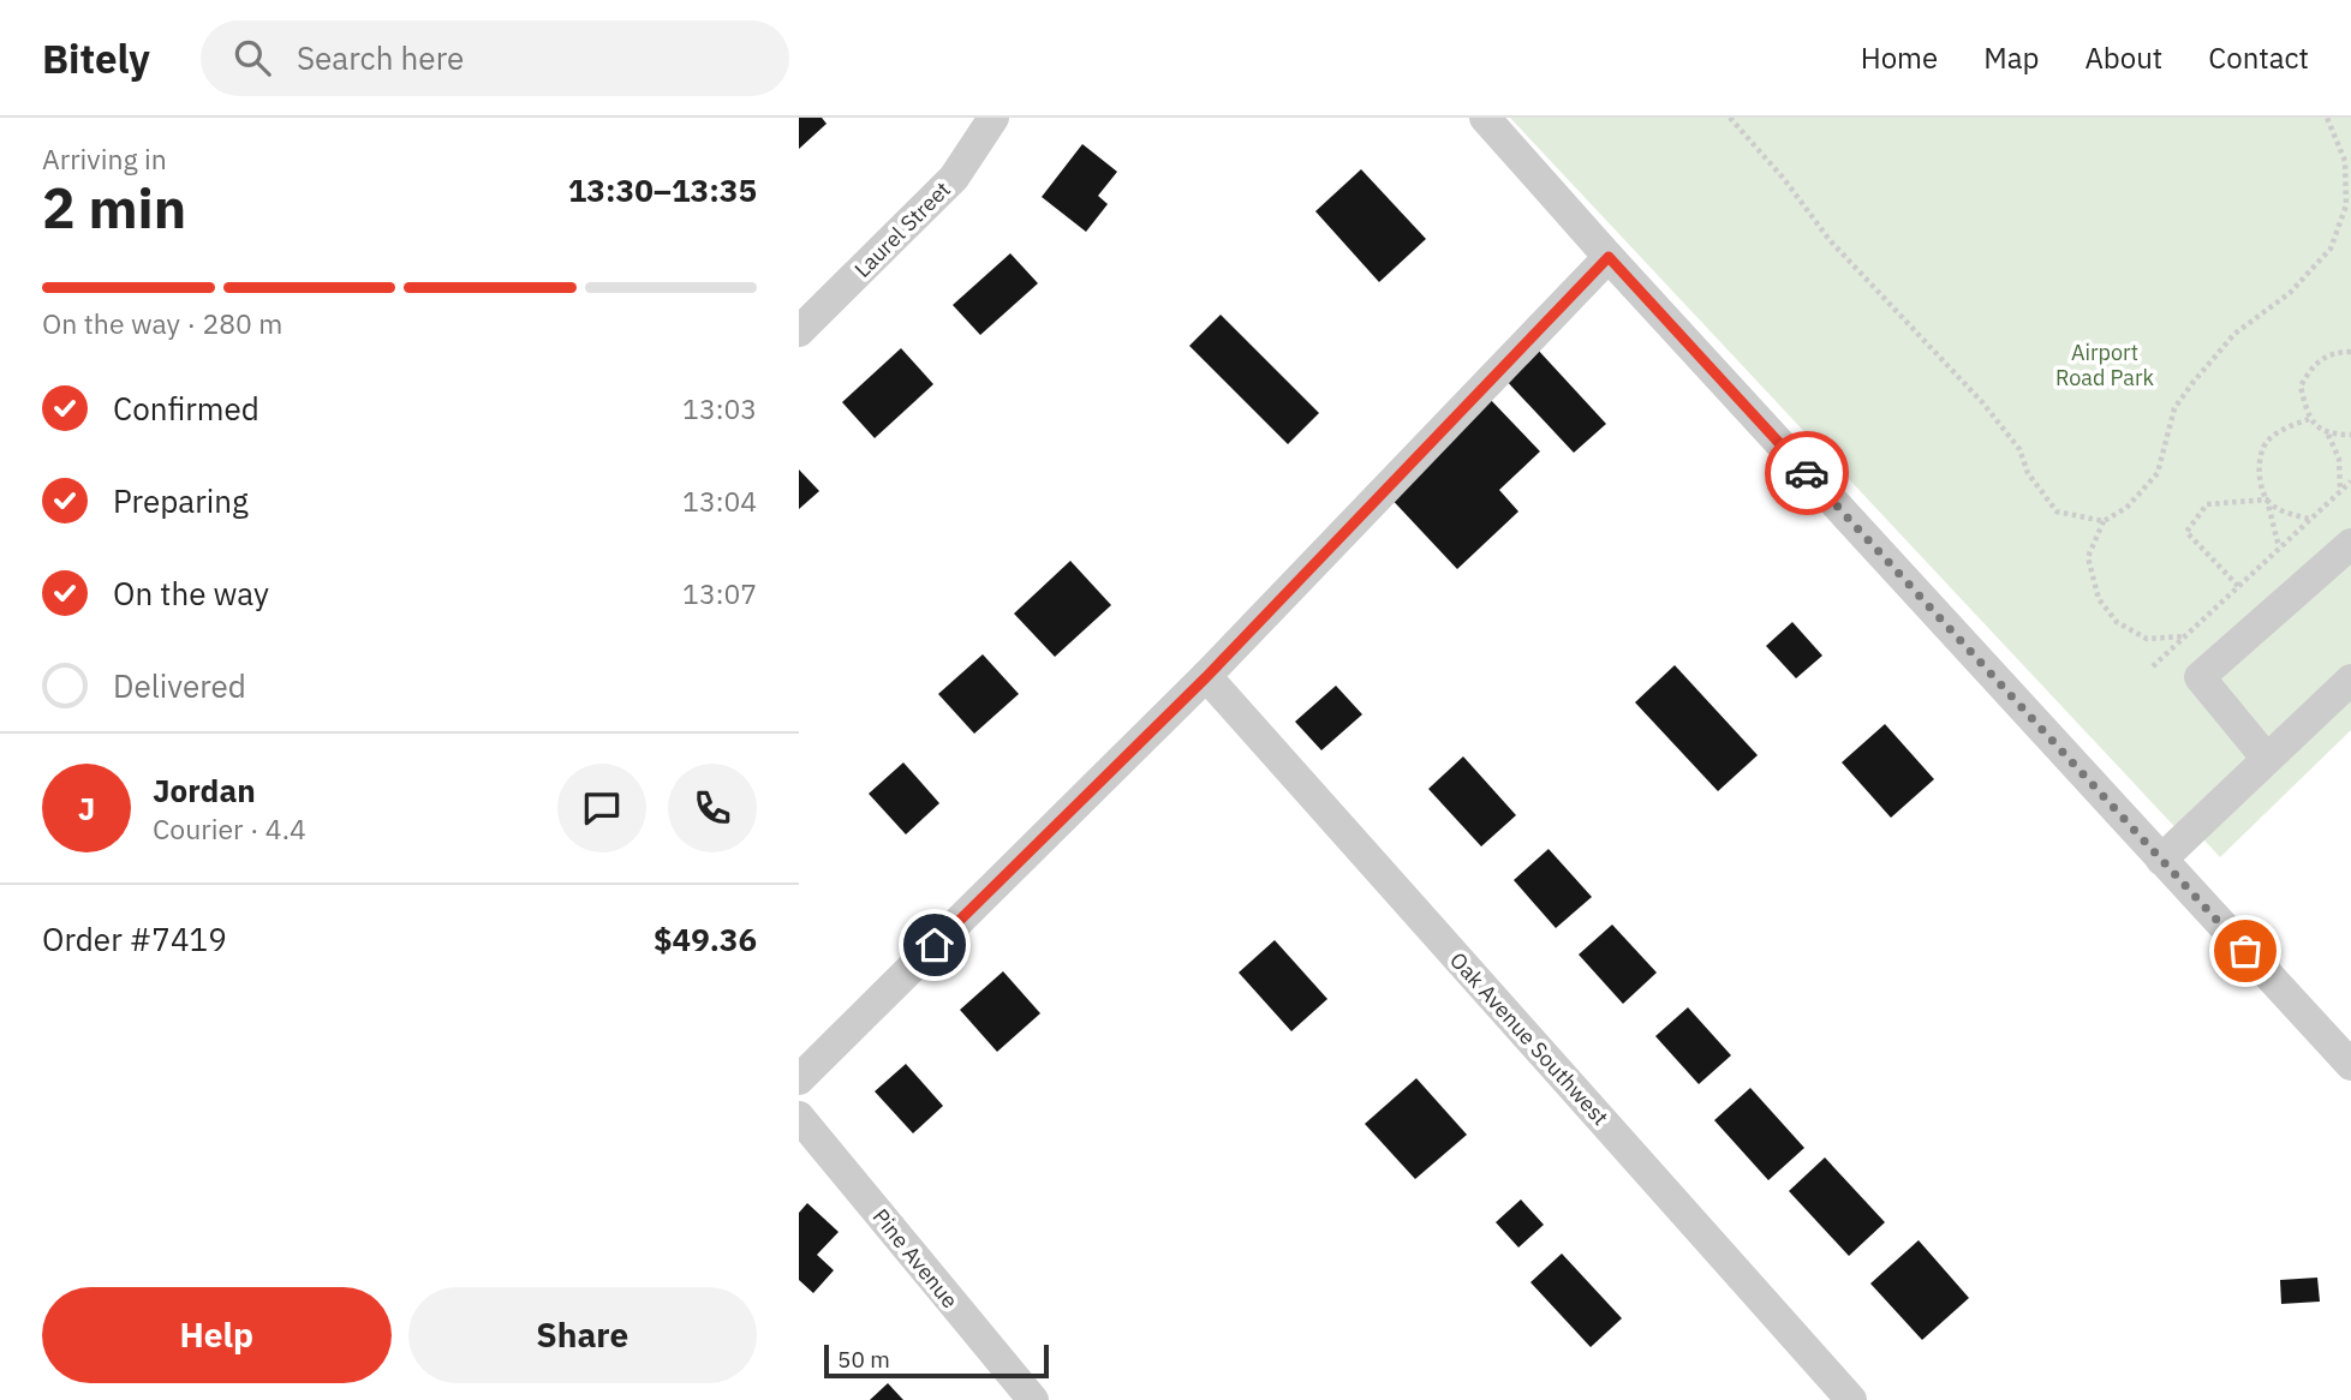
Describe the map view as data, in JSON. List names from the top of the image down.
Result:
{
  "streets": {
    "street": ["Laurel Street", "Oak Avenue Southwest", "Pine Avenue"]
  },
  "parks": ["Airport Road Park"],
  "scale_bar": "50 m",
  "page": {
    "header": "Bitely",
    "search": "Search here",
    "nav": [
      "Home",
      "Map",
      "About",
      "Contact"
    ],
    "heading": ["2 min", "Arriving in", "13:30–13:35"],
    "panel": [
      "Jordan",
      "Courier · 4.4",
      "Order #7419",
      "$49.36"
    ],
    "bar": "On the way · 280 m",
    "list": [
      ["Confirmed", "13:03"],
      ["Preparing", "13:04"],
      ["On the way", "13:07"],
      "Delivered"
    ],
    "round": "J",
    "buttons": ["Help", "Share"],
    "scale": "50 m"
  }
}
